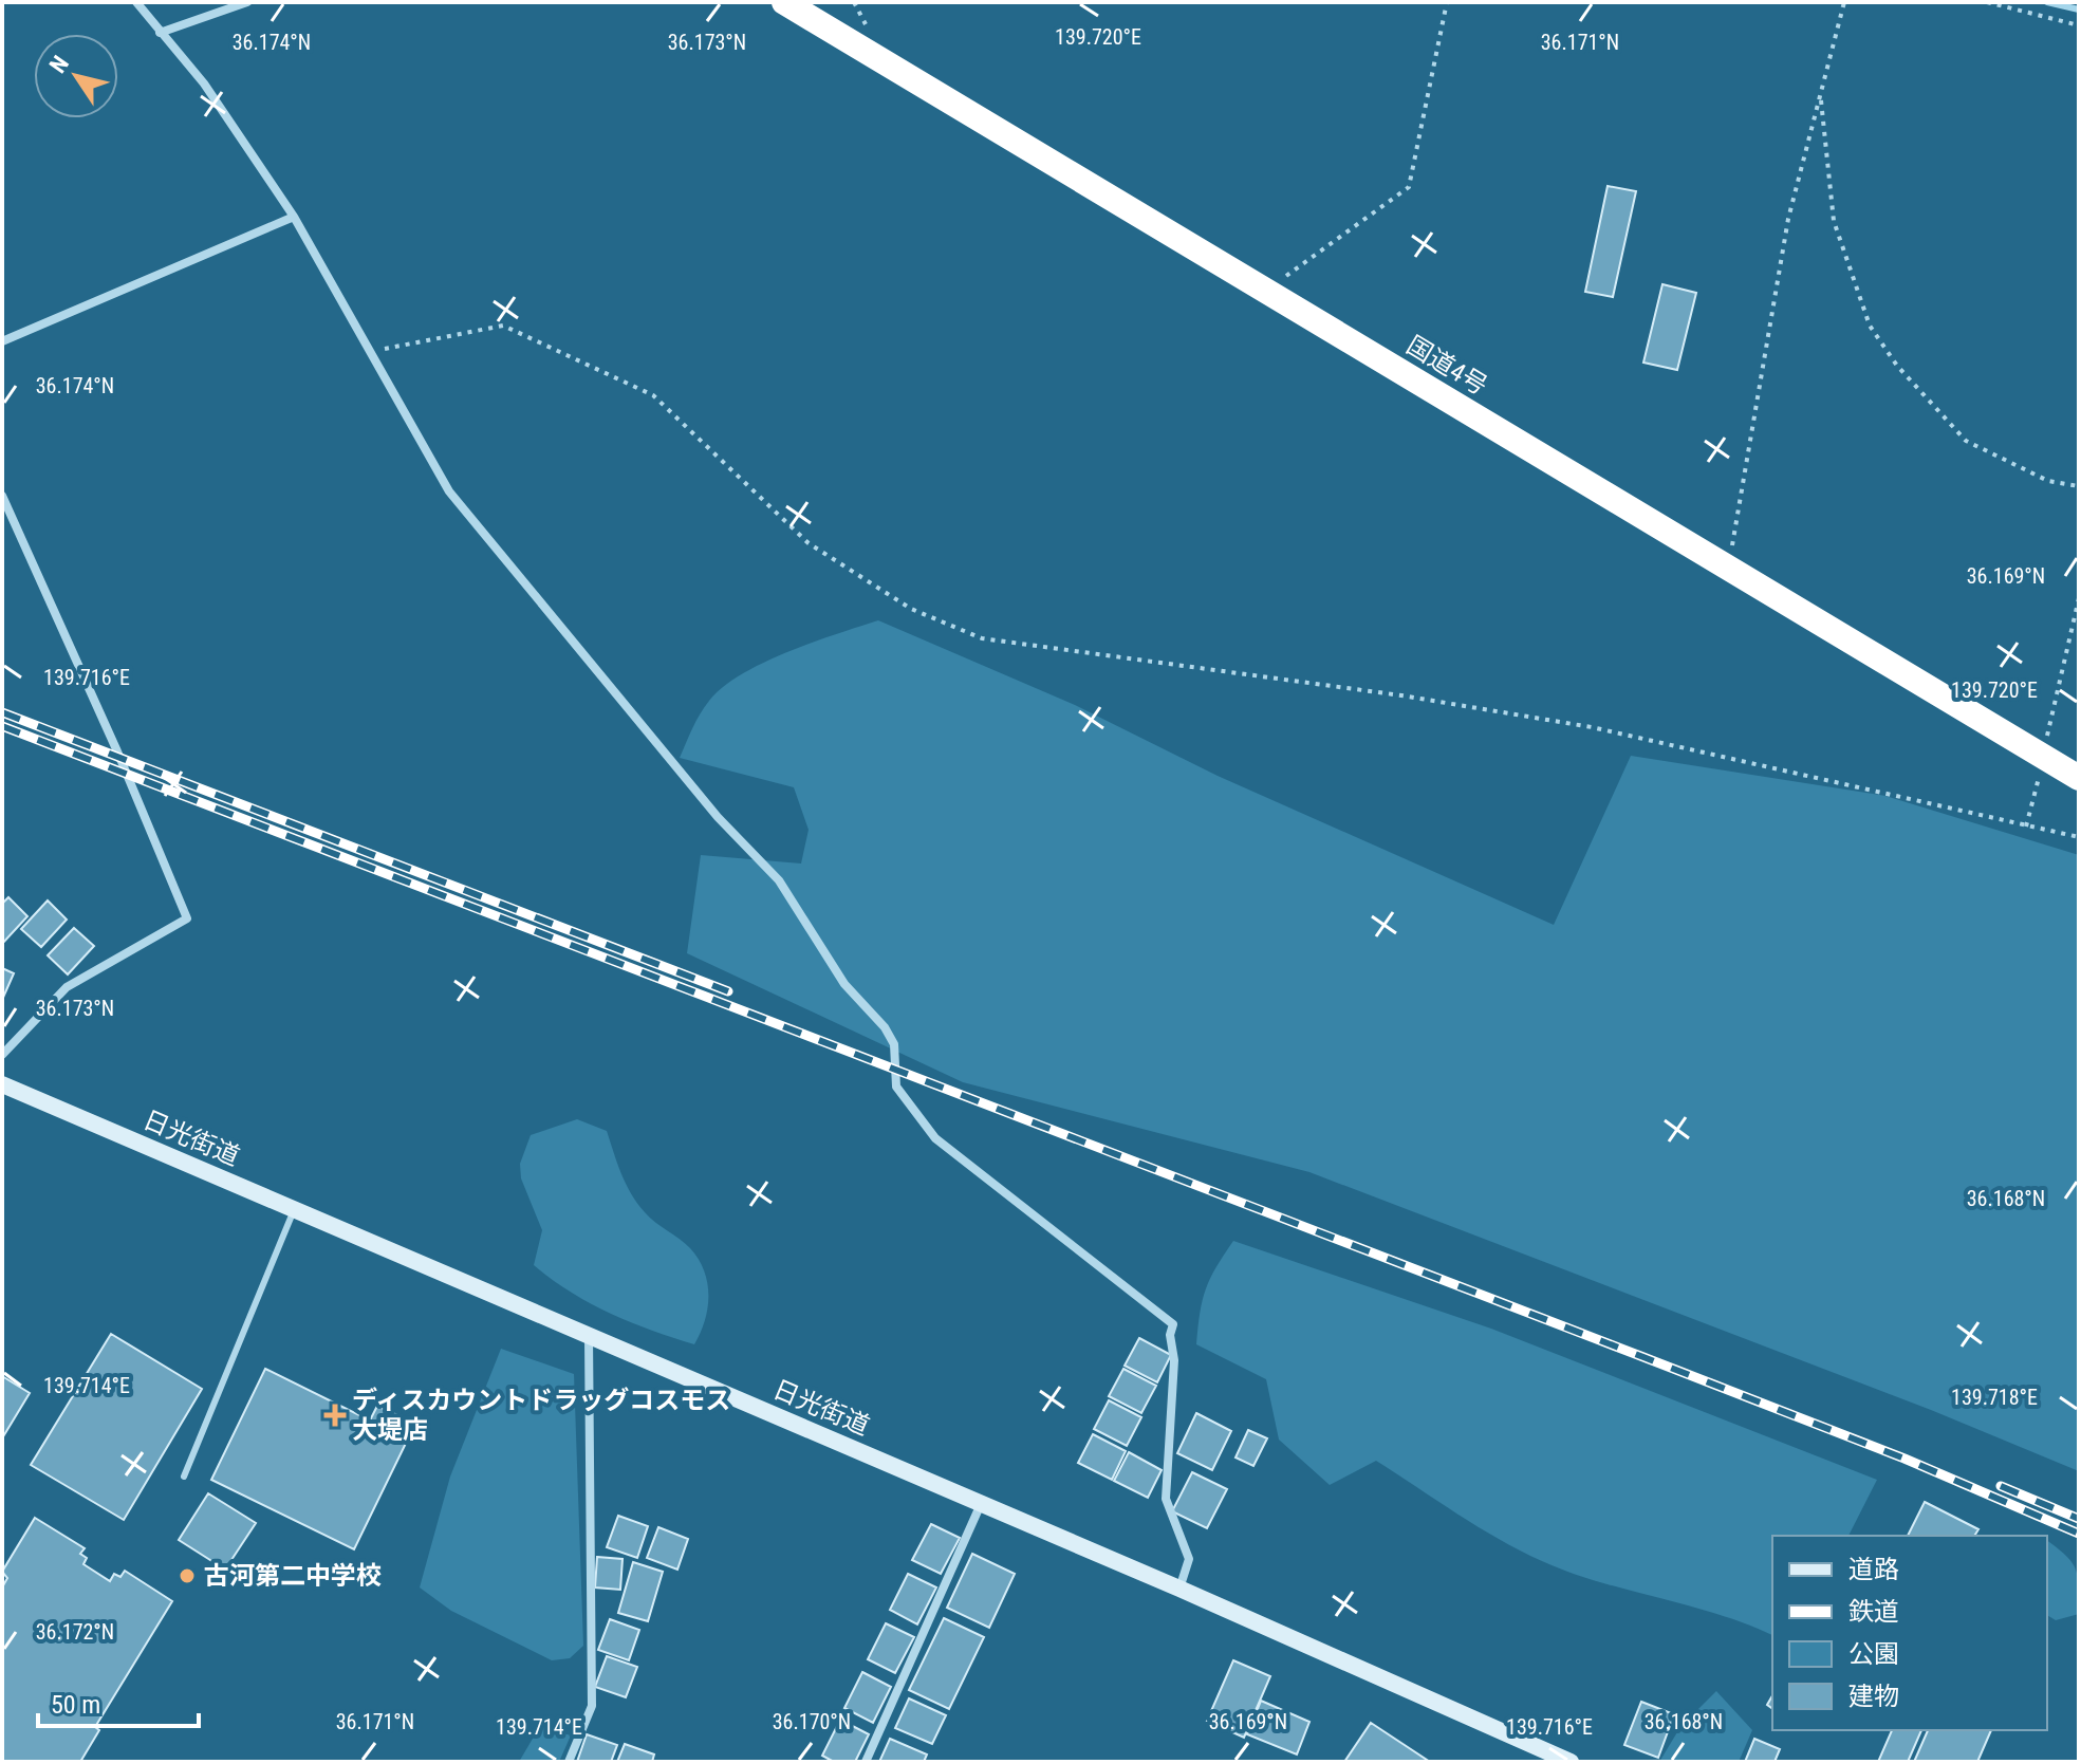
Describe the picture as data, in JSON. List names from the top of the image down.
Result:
{
  "streets": {
    "highway": ["国道4号"],
    "main road": ["日光街道"]
  },
  "places": {
    "health": ["ディスカウントドラッグコスモス 大堤店"],
    "other": ["古河第二中学校"]
  },
  "legend": [
    "道路",
    "鉄道",
    "公園",
    "建物"
  ],
  "scale_bar": "50 m",
  "north": "top left",
  "coordinates": [
    "139.720°E",
    "36.174°N",
    "36.173°N",
    "36.171°N",
    "36.169°N",
    "139.716°E",
    "36.168°N",
    "139.714°E",
    "139.718°E",
    "36.172°N",
    "36.170°N"
  ]
}
